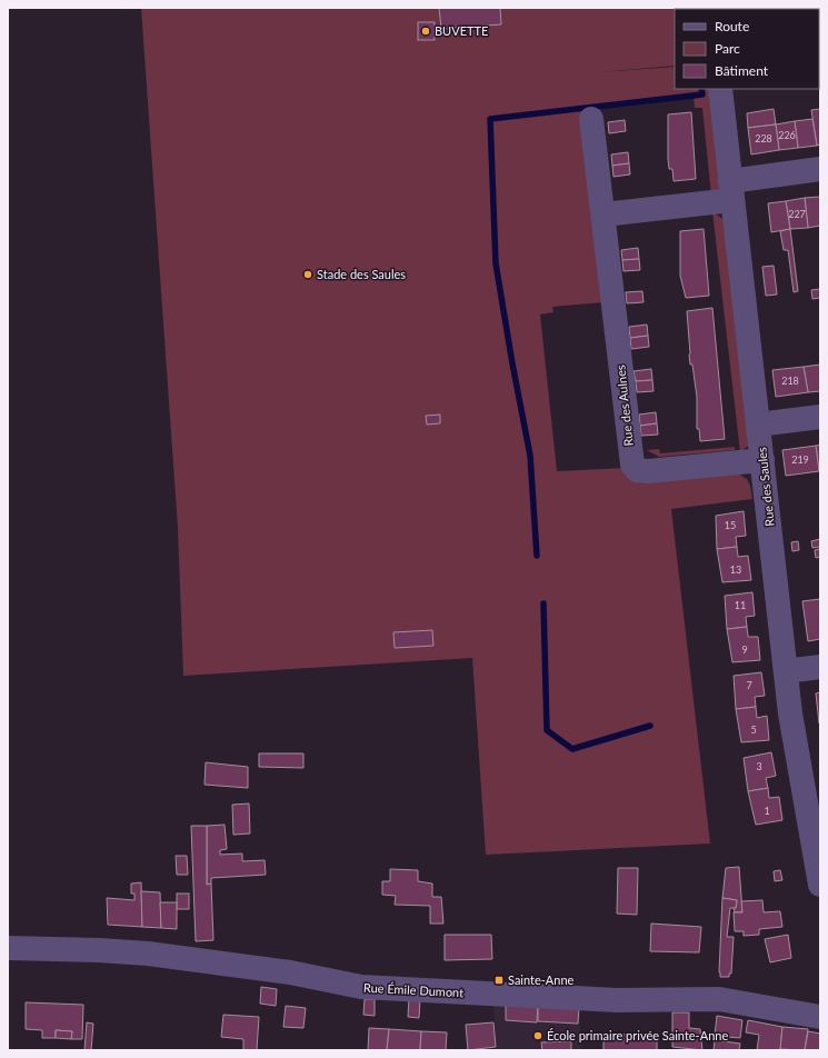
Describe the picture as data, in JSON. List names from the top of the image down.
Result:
{
  "streets": {
    "street": ["Rue des Aulnes", "Rue des Saules", "Rue Émile Dumont"]
  },
  "crossings": [
    ["Rue des Aulnes", "Rue des Saules"]
  ],
  "places": {
    "other": ["BUVETTE", "Stade des Saules", "École primaire privée Sainte-Anne"],
    "transit": ["Sainte-Anne"]
  },
  "house_numbers": [
    "226",
    "228",
    "227",
    "218",
    "219",
    "15",
    "13",
    "11",
    "9",
    "7",
    "5",
    "3",
    "1"
  ],
  "legend": ["Route", "Parc", "Bâtiment"]
}
